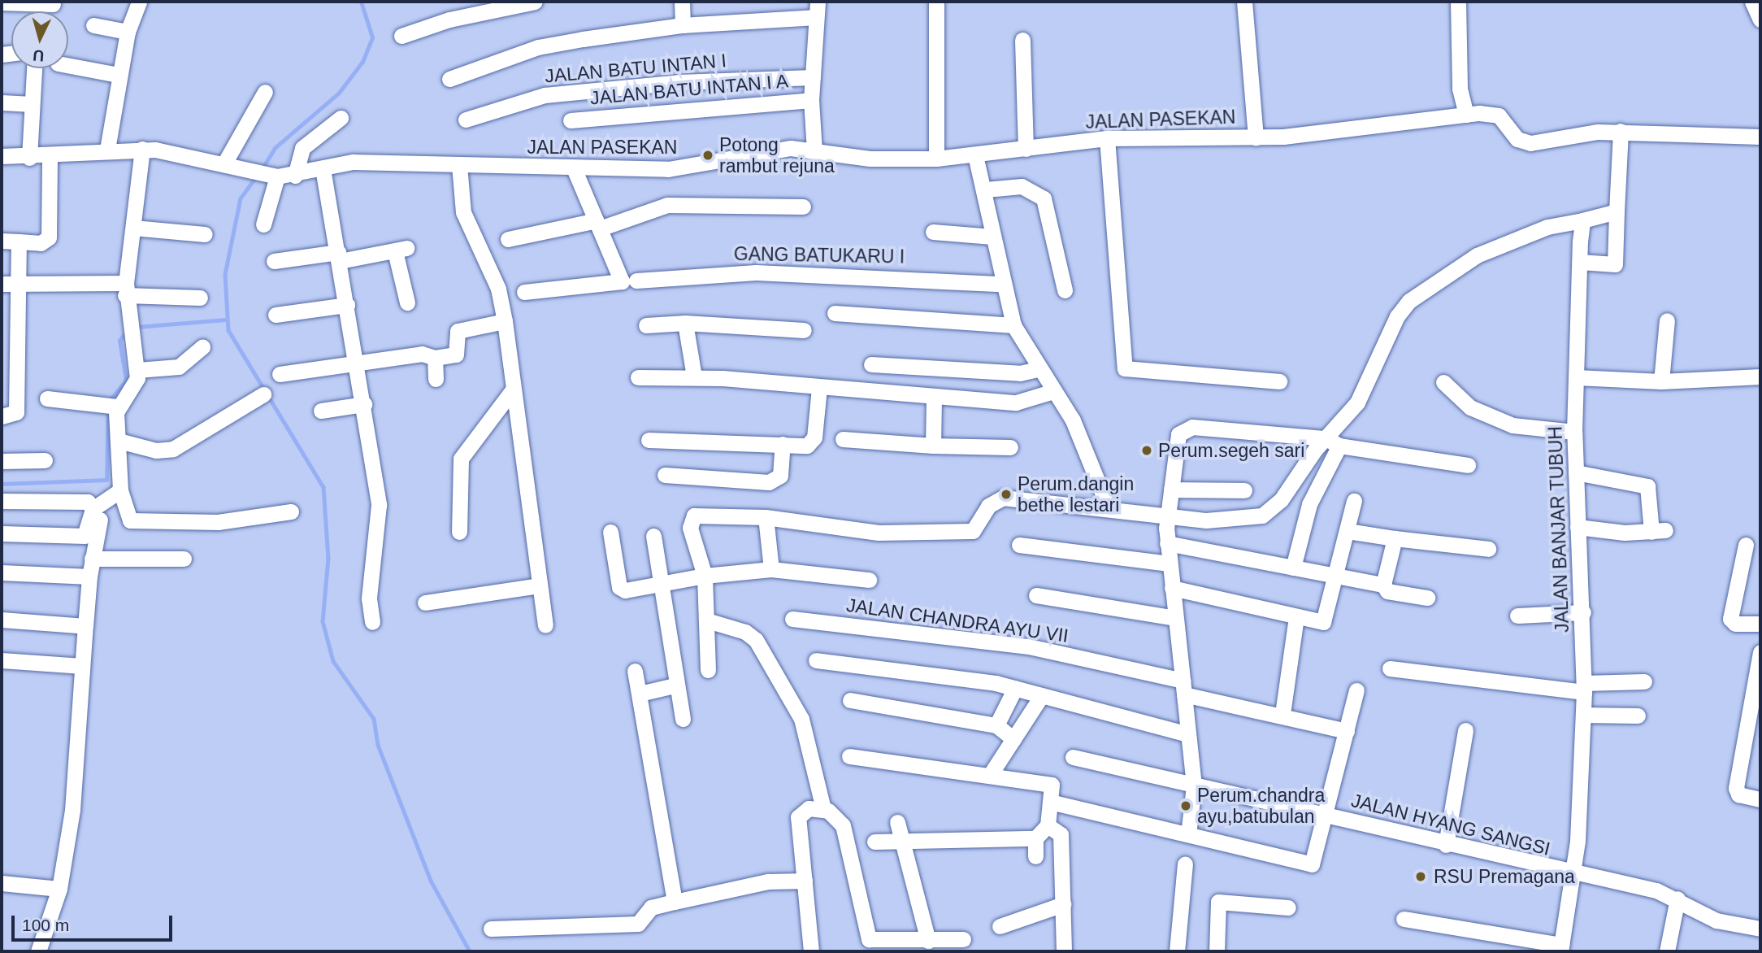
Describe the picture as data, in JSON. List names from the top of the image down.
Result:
{
  "streets": {
    "street": [
      "JALAN BATU INTAN I",
      "JALAN BATU INTAN I A",
      "JALAN PASEKAN",
      "GANG BATUKARU I",
      "JALAN BANJAR TUBUH",
      "JALAN CHANDRA AYU VII",
      "JALAN HYANG SANGSI"
    ]
  },
  "crossings": [
    ["JALAN BANJAR TUBUH", "JALAN HYANG SANGSI"]
  ],
  "places": [
    "Potong rambut rejuna",
    "Perum.segeh sari",
    "Perum.dangin bethe lestari",
    "Perum.chandra ayu,batubulan",
    "RSU Premagana"
  ],
  "scale_bar": "100 m",
  "north": "bottom"
}
